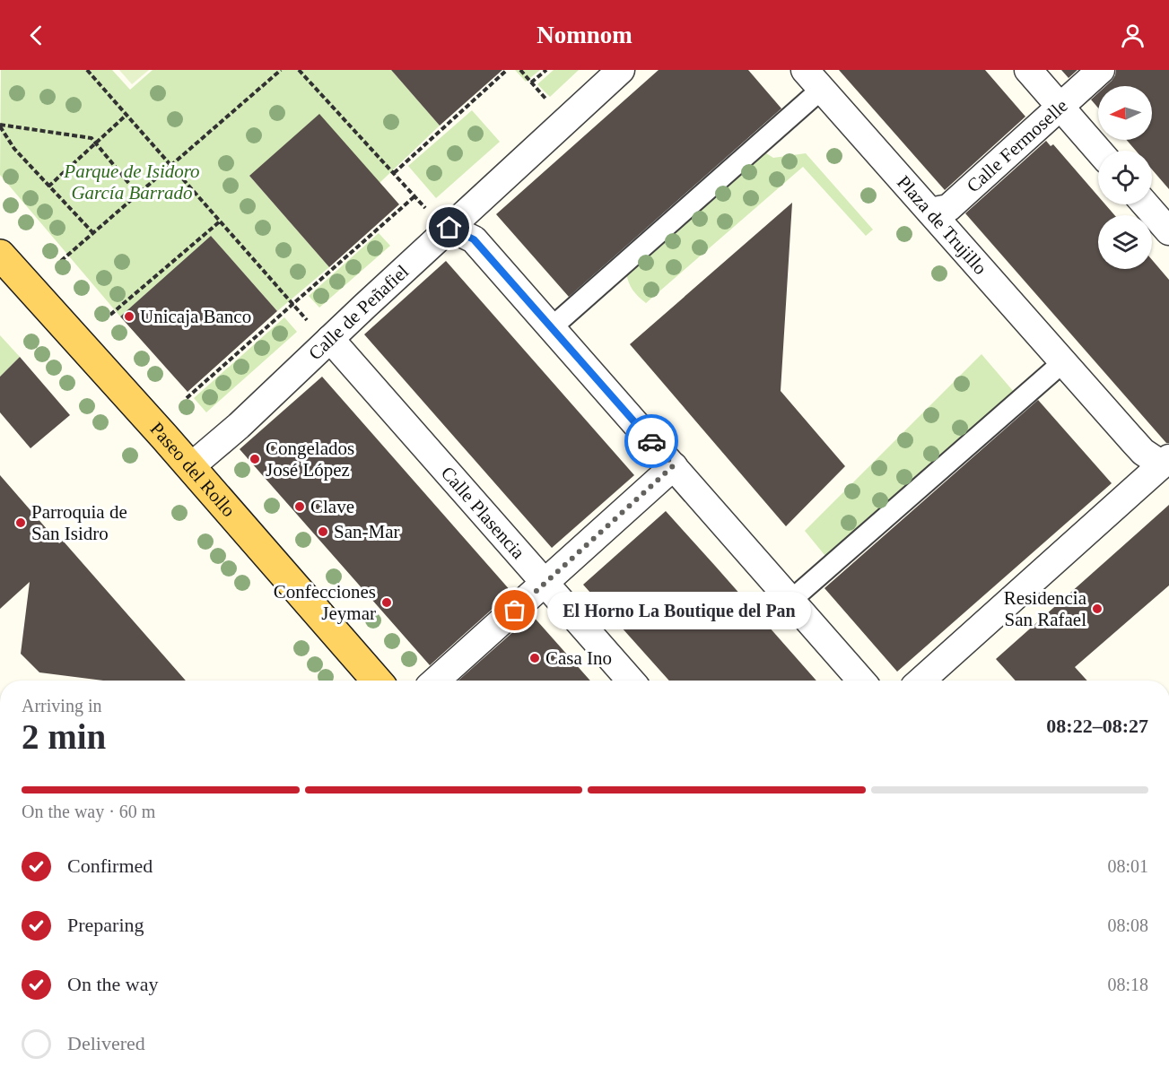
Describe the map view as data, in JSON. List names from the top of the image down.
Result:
{
  "streets": {
    "main road": ["Paseo del Rollo"],
    "street": [
      "Calle Fermoselle",
      "Plaza de Trujillo",
      "Calle de Peñafiel",
      "Calle Plasencia"
    ]
  },
  "crossings": [
    ["Calle Fermoselle", "Plaza de Trujillo"],
    ["Calle de Peñafiel", "Paseo del Rollo"],
    ["Calle de Peñafiel", "Calle Plasencia"]
  ],
  "parks": ["Parque de Isidoro García Barrado"],
  "places": [
    "Unicaja Banco",
    "Congelados José López",
    "Clave",
    "Parroquia de San Isidro",
    "San-Mar",
    "Confecciones Jeymar",
    "Residencia San Rafael",
    "El Horno La Boutique del Pan",
    "Casa Ino"
  ],
  "north": "left",
  "page": {
    "header": "Nomnom",
    "bubble": "El Horno La Boutique del Pan",
    "heading": ["2 min", "Arriving in", "08:22–08:27"],
    "bar": "On the way · 60 m",
    "list": [
      ["Confirmed", "08:01"],
      ["Preparing", "08:08"],
      ["On the way", "08:18"],
      "Delivered"
    ]
  }
}
